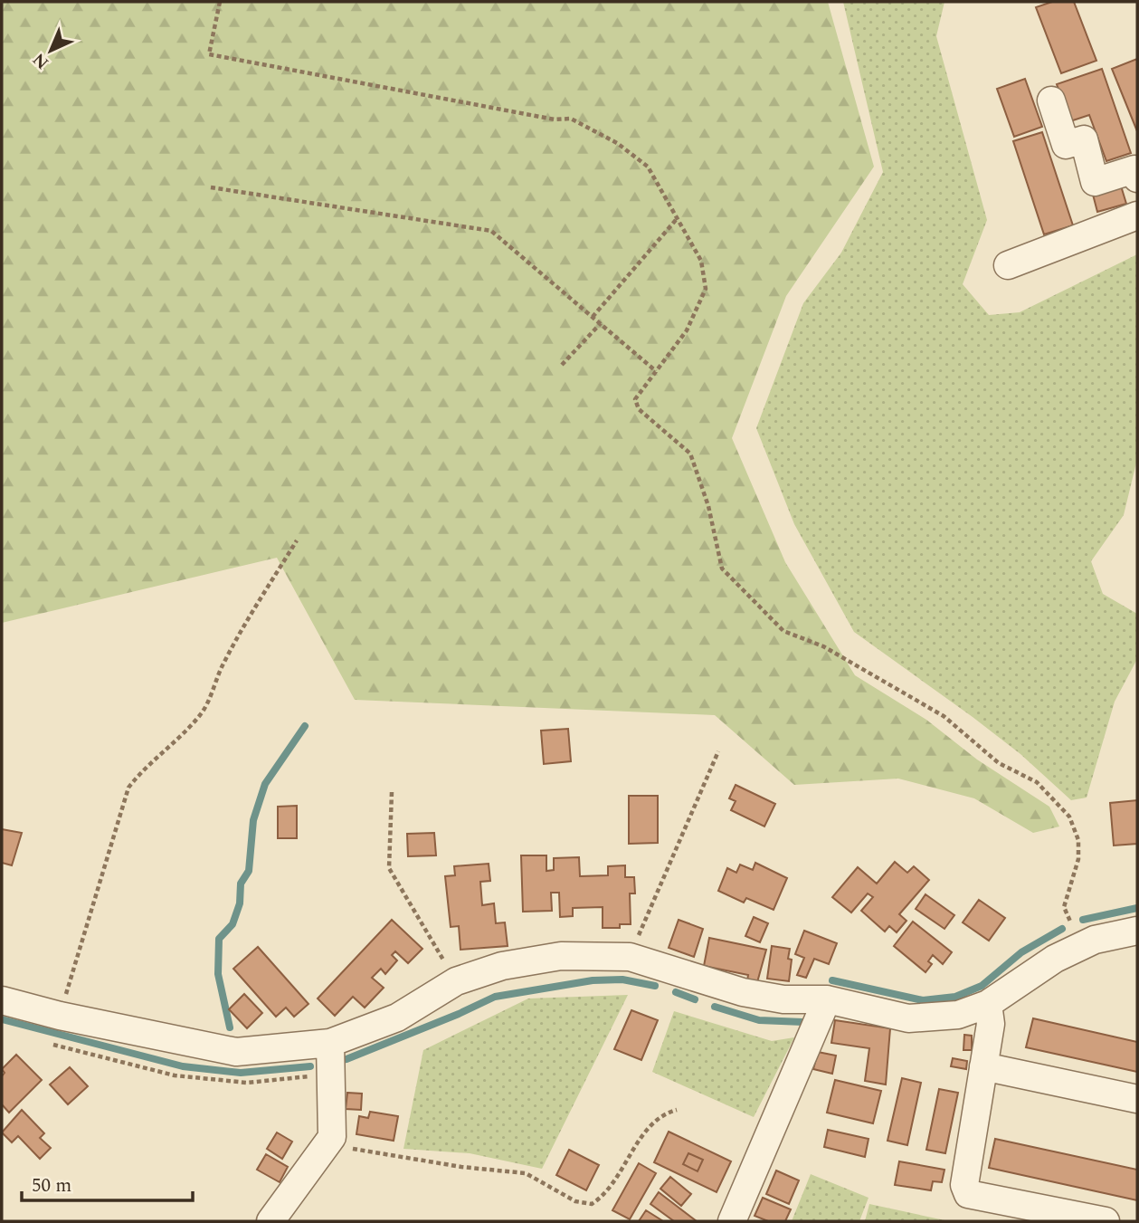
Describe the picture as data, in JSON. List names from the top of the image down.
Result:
{
  "scale_bar": "50 m",
  "north": "bottom left"
}
